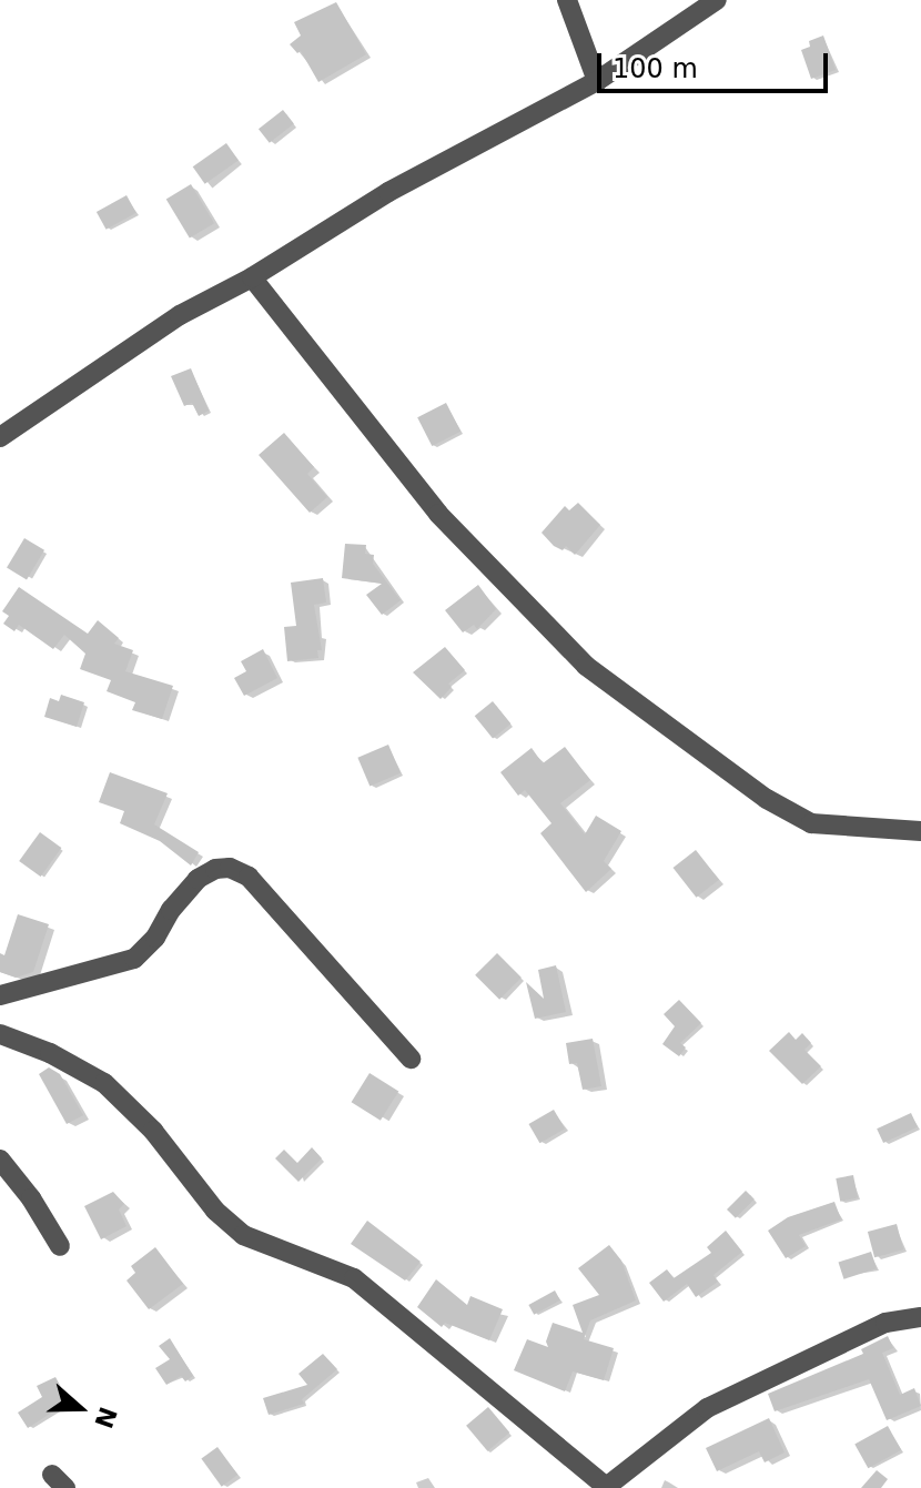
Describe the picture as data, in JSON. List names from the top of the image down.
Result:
{
  "scale_bar": "100 m",
  "north": "right"
}
